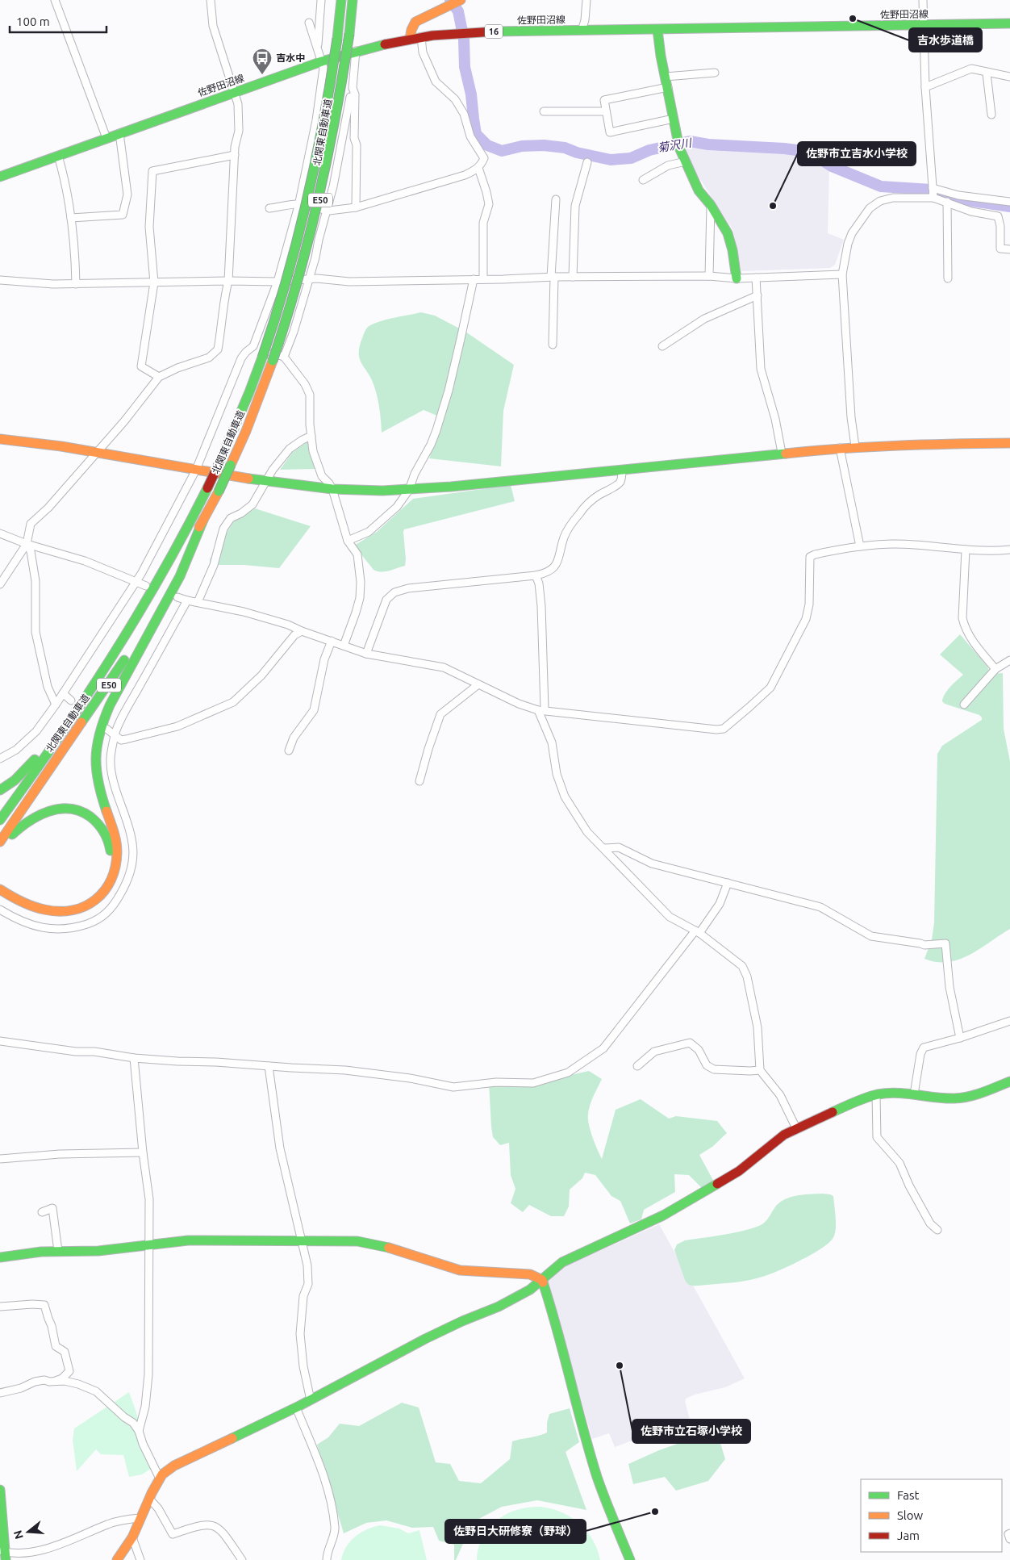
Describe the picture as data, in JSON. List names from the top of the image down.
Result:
{
  "streets": {
    "main road": [
      "佐野田沼線",
      "16",
      "北関東自動車道",
      "E50"
    ]
  },
  "water": ["菊沢川"],
  "places": {
    "other": [
      "吉水歩道橋",
      "佐野市立吉水小学校",
      "佐野市立石塚小学校",
      "佐野日大研修寮（野球）"
    ],
    "bus stop": ["吉水中"]
  },
  "legend": ["Fast", "Slow", "Jam"],
  "scale_bar": "100 m",
  "north": "left"
}
